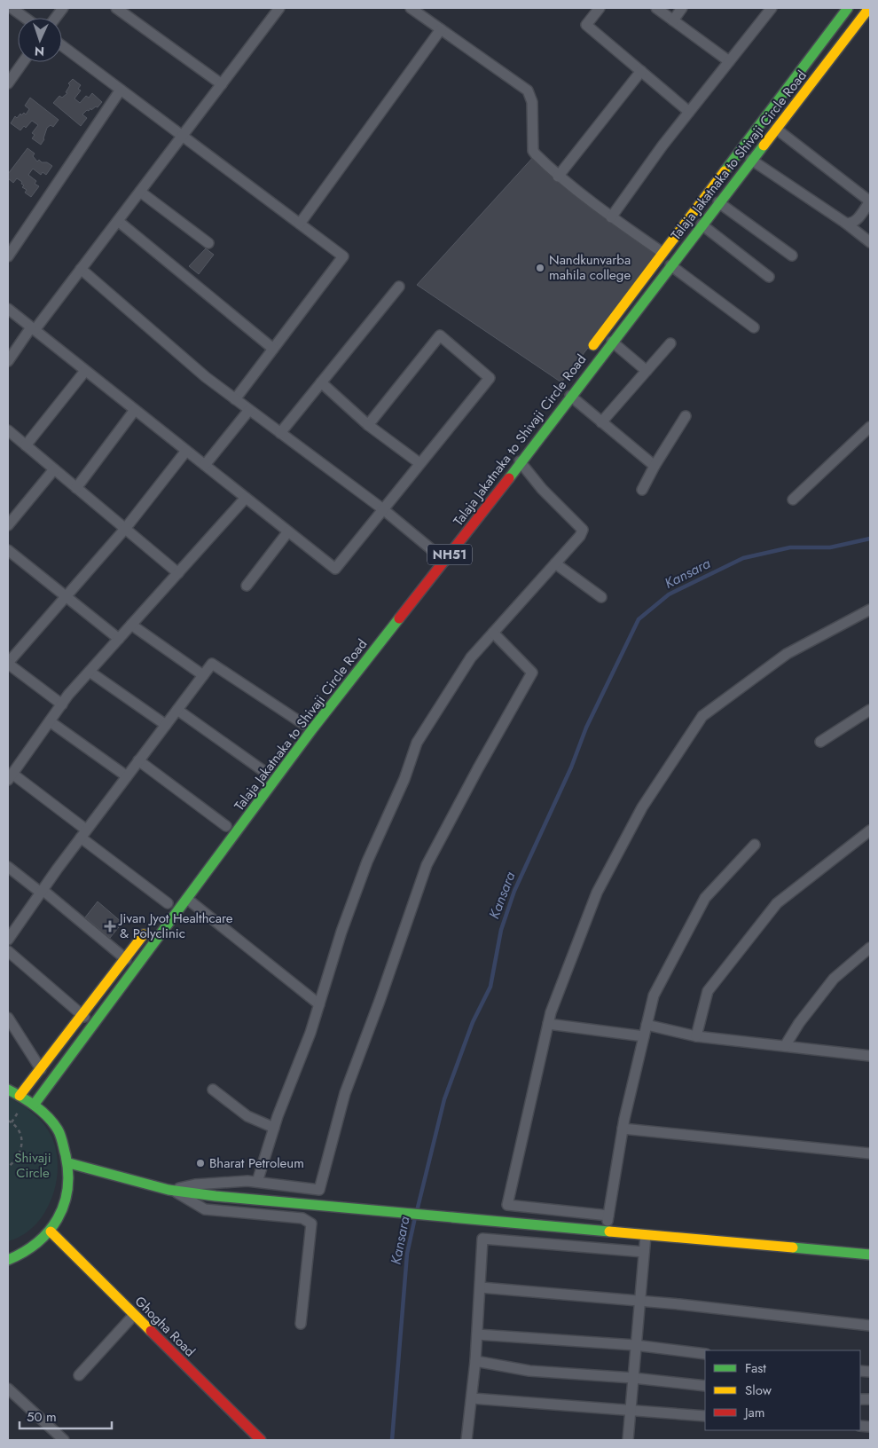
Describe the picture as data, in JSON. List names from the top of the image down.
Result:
{
  "streets": {
    "main road": ["Talaja Jakatnaka to Shivaji Circle Road", "NH51", "Ghogha Road"]
  },
  "water": ["Kansara"],
  "parks": ["Shivaji Circle"],
  "places": {
    "other": ["Nandkunvarba mahila college", "Bharat Petroleum"],
    "health": ["Jivan Jyot Healthcare & Polyclinic"]
  },
  "legend": ["Fast", "Slow", "Jam"],
  "scale_bar": "50 m",
  "north": "bottom"
}
